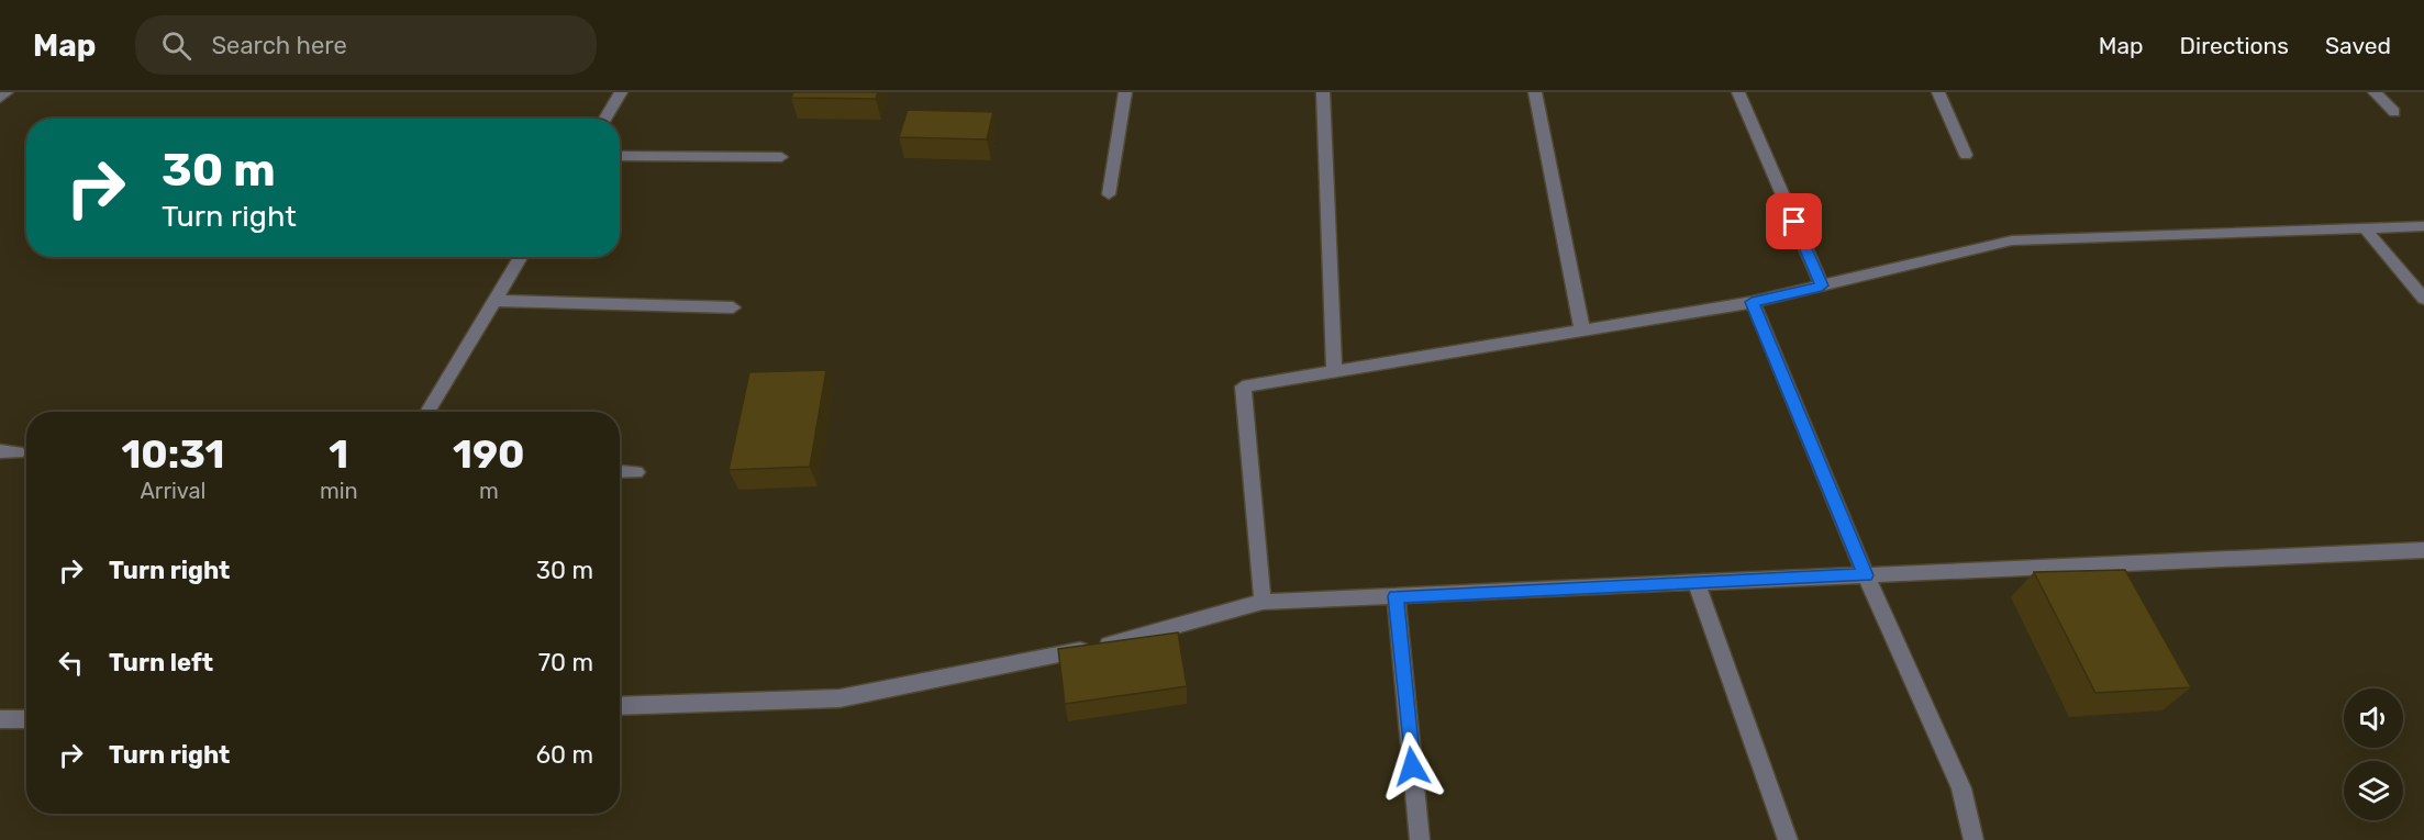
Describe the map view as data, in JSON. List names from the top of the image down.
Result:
{
  "page": {
    "header": "Map",
    "search": "Search here",
    "nav": ["Map", "Directions", "Saved"],
    "turn": ["30 m", "Turn right"],
    "eta": [
      "10:31",
      "Arrival",
      "1",
      "min",
      "190",
      "m"
    ],
    "list": [
      {
        "name": "Turn right",
        "value": "30 m"
      },
      {
        "name": "Turn left",
        "value": "70 m"
      },
      {
        "name": "Turn right",
        "value": "60 m"
      }
    ]
  }
}
